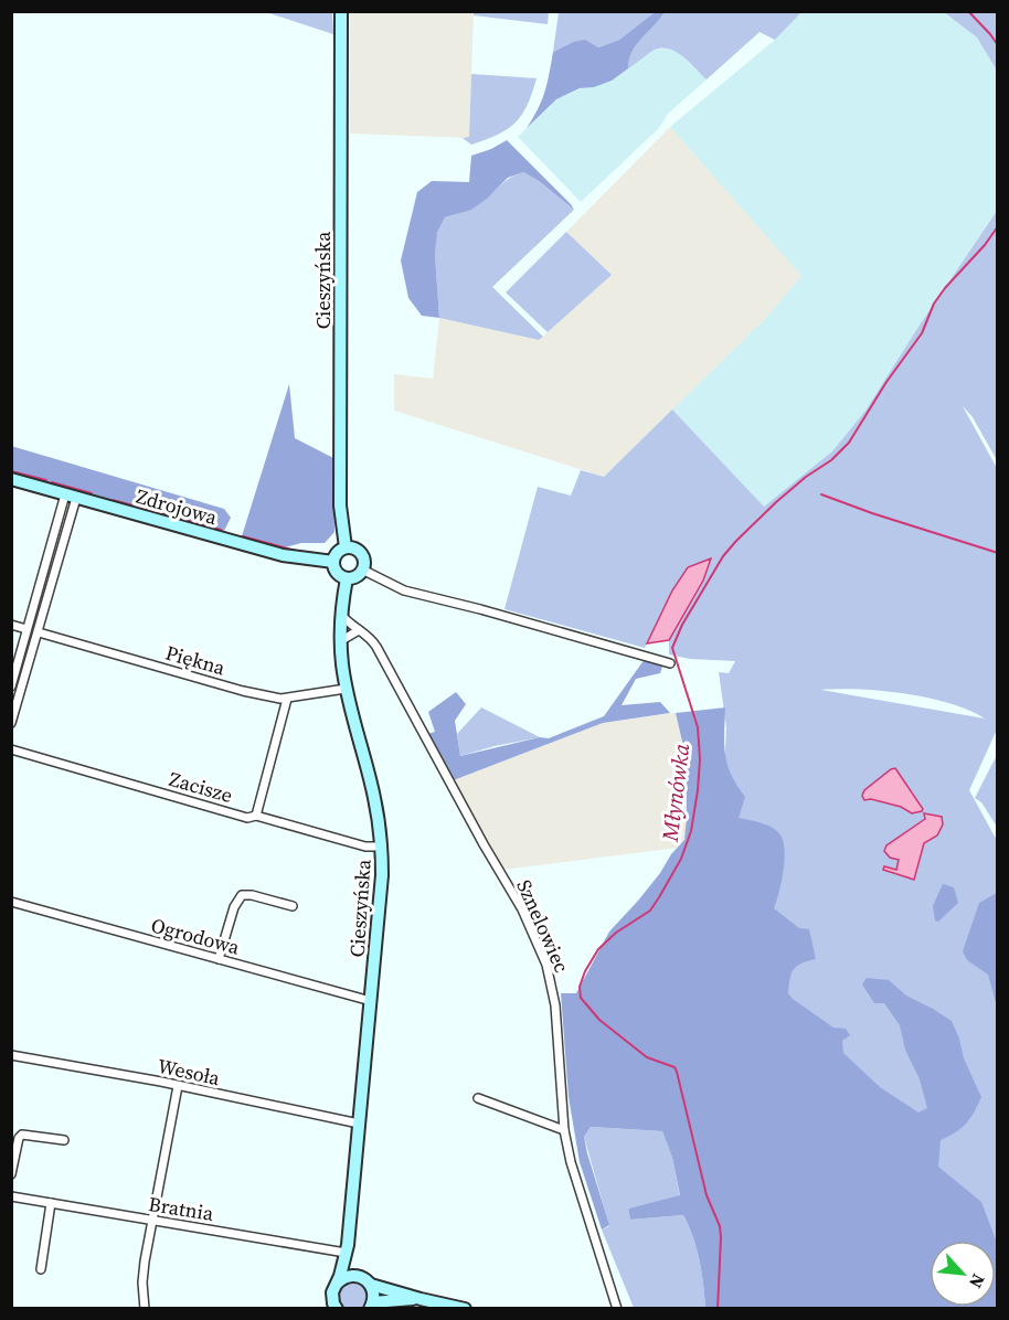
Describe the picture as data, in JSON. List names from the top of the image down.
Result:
{
  "streets": {
    "main road": ["Cieszyńska", "Zdrojowa"],
    "street": [
      "Piękna",
      "Zacisze",
      "Sznelowiec",
      "Ogrodowa",
      "Wesoła",
      "Bratnia"
    ]
  },
  "crossings": [
    ["Cieszyńska", "Zdrojowa"],
    ["Cieszyńska", "Piękna"],
    ["Cieszyńska", "Zacisze"],
    ["Cieszyńska", "Sznelowiec"],
    ["Cieszyńska", "Ogrodowa"],
    ["Cieszyńska", "Wesoła"],
    ["Cieszyńska", "Bratnia"]
  ],
  "water": ["Młynówka"],
  "north": "bottom right"
}
